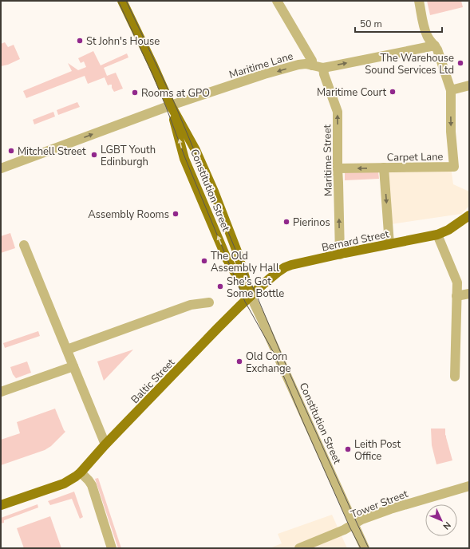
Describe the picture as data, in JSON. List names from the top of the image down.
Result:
{
  "streets": {
    "main road": ["Constitution Street", "Bernard Street", "Baltic Street"],
    "street": [
      "Maritime Lane",
      "Carpet Lane",
      "Maritime Street",
      "Tower Street"
    ]
  },
  "crossings": [
    ["Maritime Lane", "Maritime Street"],
    ["Maritime Lane", "Constitution Street"],
    ["Carpet Lane", "Maritime Street"],
    ["Maritime Street", "Bernard Street"],
    ["Constitution Street", "Bernard Street"],
    ["Constitution Street", "Baltic Street"],
    ["Constitution Street", "Tower Street"],
    ["Bernard Street", "Baltic Street"]
  ],
  "places": [
    "St John's House",
    "The Warehouse Sound Services Ltd",
    "Maritime Court",
    "Rooms at GPO",
    "Mitchell Street",
    "LGBT Youth Edinburgh",
    "Assembly Rooms",
    "Pierinos",
    "The Old Assembly Hall",
    "She's Got Some Bottle",
    "Old Corn Exchange",
    "Leith Post Office"
  ],
  "scale_bar": "50 m",
  "north": "bottom right"
}
